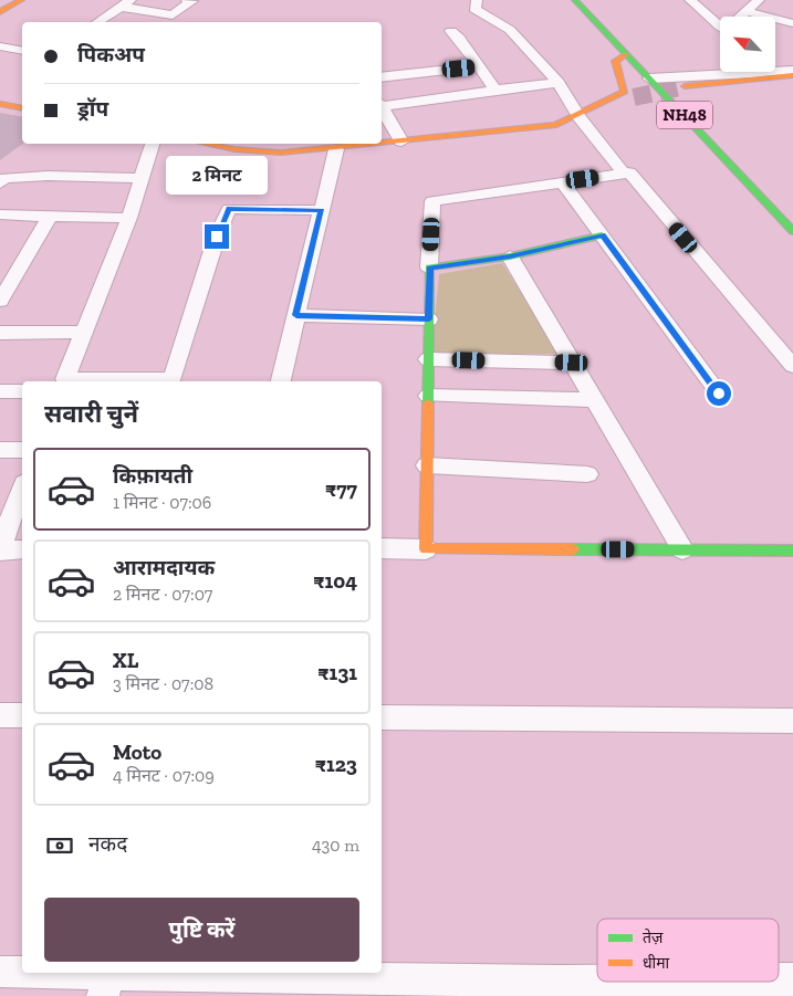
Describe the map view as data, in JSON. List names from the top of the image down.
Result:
{
  "streets": {
    "main road": ["NH48"]
  },
  "legend": ["तेज़", "धीमा"],
  "north": "top left",
  "page": {
    "banner": ["पिकअप", "ड्रॉप"],
    "bubble": "2 मिनट",
    "heading": "सवारी चुनें",
    "list": [
      {
        "name": "किफ़ायती",
        "note": "1 मिनट · 07:06",
        "value": "₹77"
      },
      {
        "name": "आरामदायक",
        "note": "2 मिनट · 07:07",
        "value": "₹104"
      },
      {
        "name": "XL",
        "note": "3 मिनट · 07:08",
        "value": "₹131"
      },
      {
        "name": "Moto",
        "note": "4 मिनट · 07:09",
        "value": "₹123"
      }
    ],
    "pay": ["नकद", "430 m"],
    "buttons": "पुष्टि करें"
  }
}
